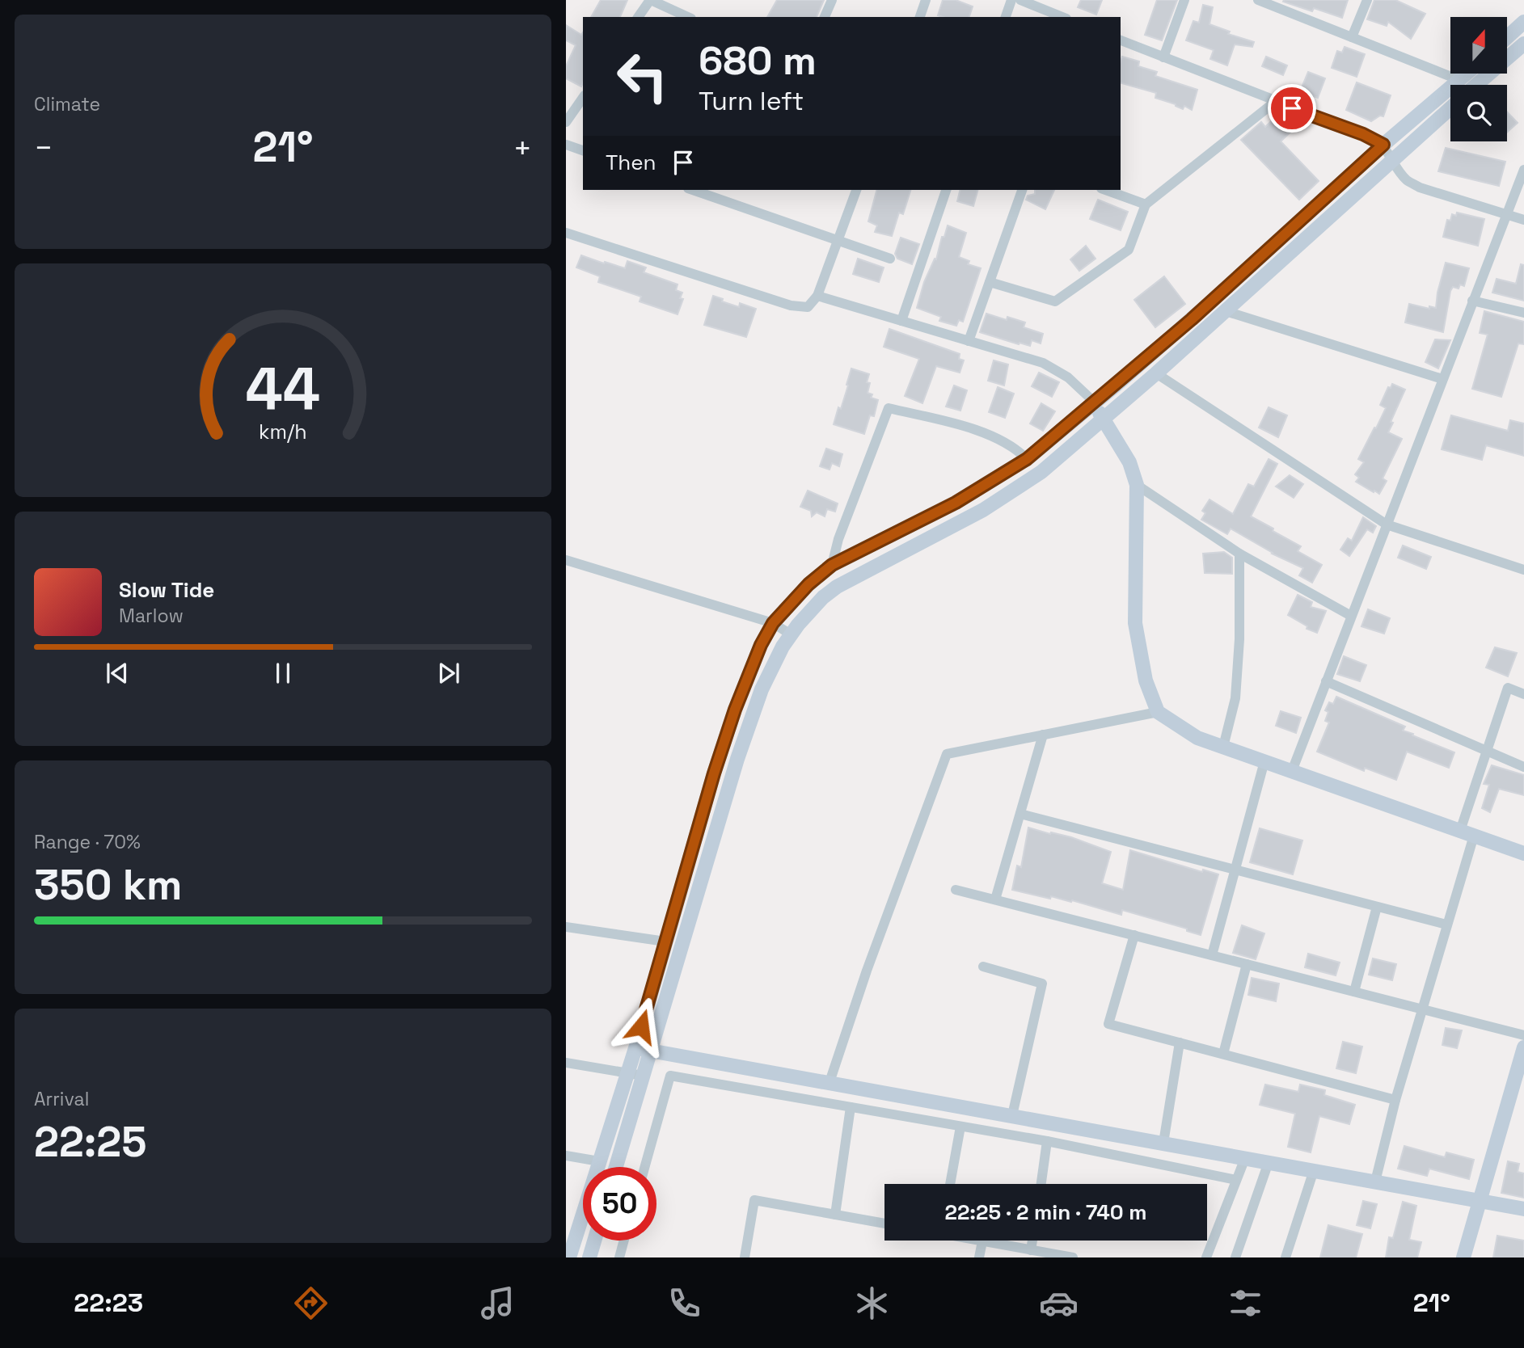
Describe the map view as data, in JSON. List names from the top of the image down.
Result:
{
  "north": "top",
  "page": {
    "tile": [
      "Climate",
      ["Range · 70%", "350 km"],
      ["Arrival", "22:25"]
    ],
    "turn": ["680 m", "Turn left"],
    "heat": ["−", "21°", "+"],
    "then": "Then",
    "song": ["Slow Tide", "Marlow"],
    "limit": "50",
    "trip": "22:25 · 2 min · 740 m",
    "tabs": ["22:23", "21°"],
    "gauge": ["44", "km/h"]
  }
}
